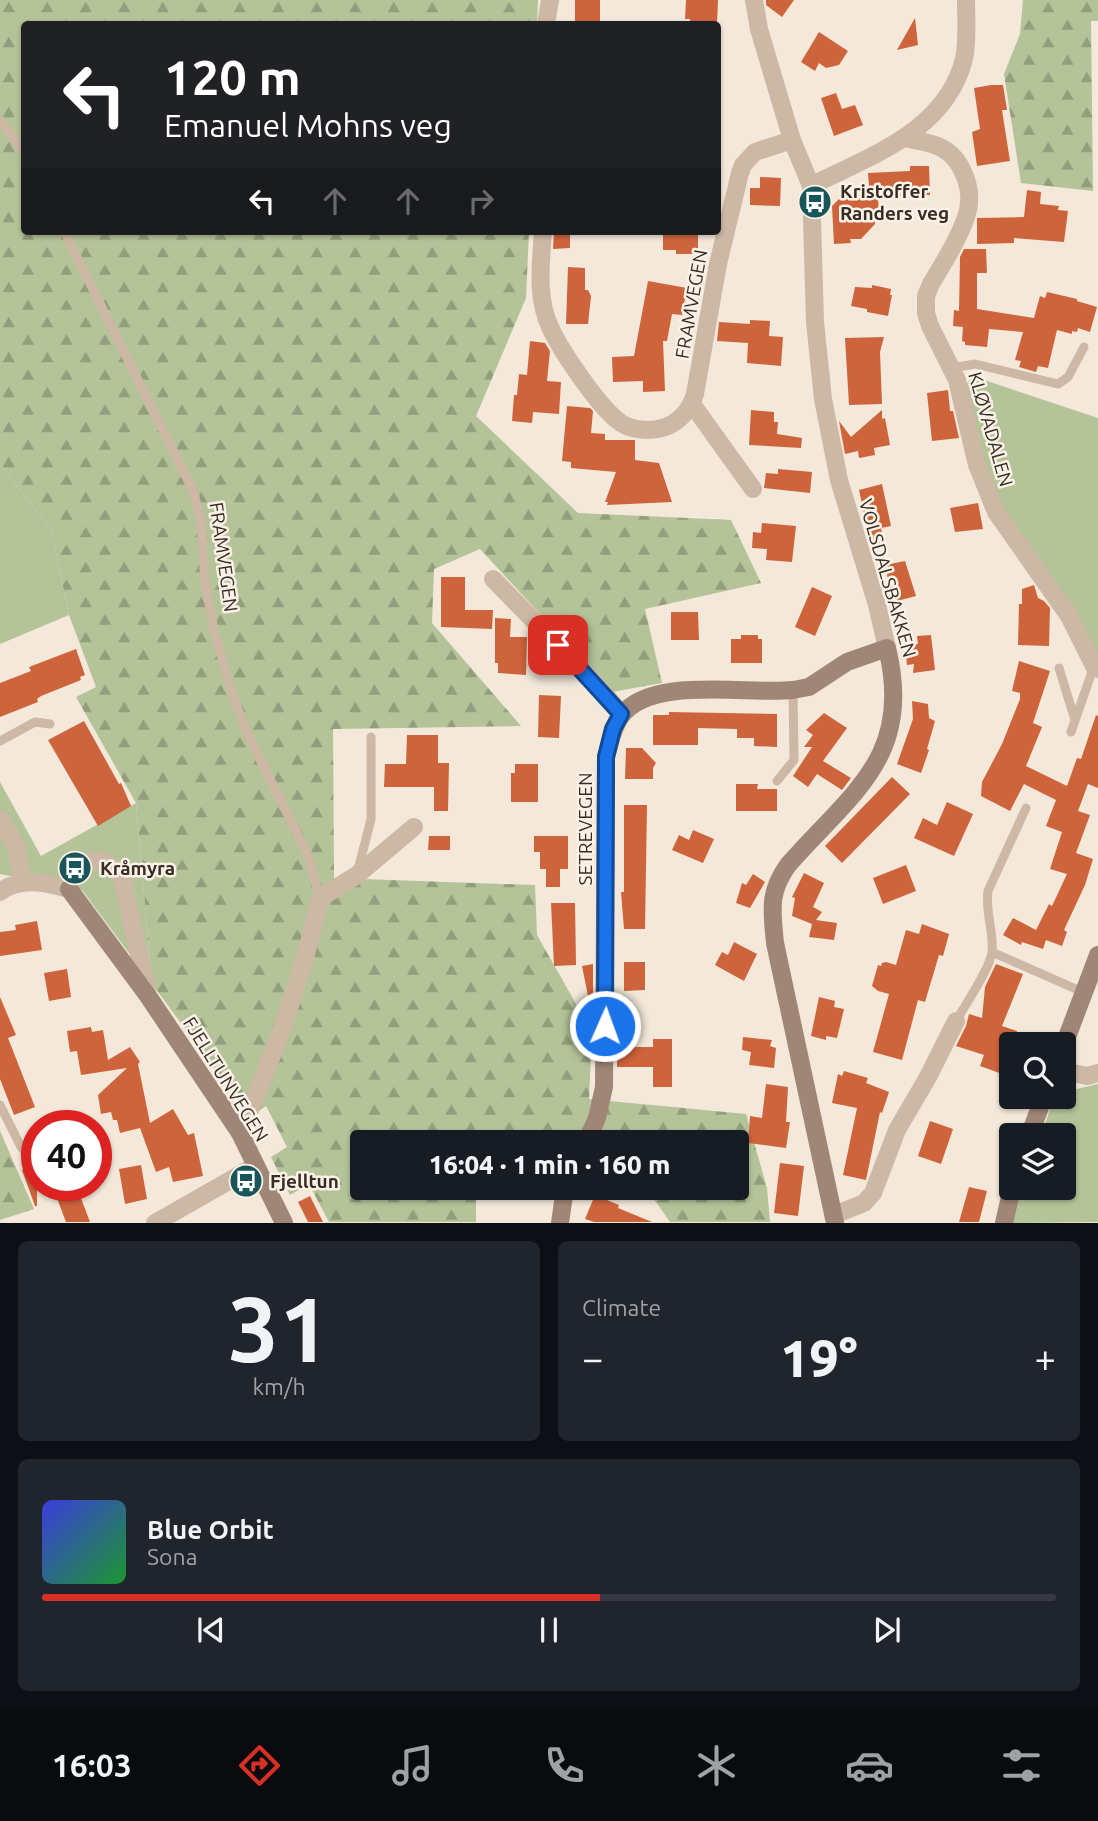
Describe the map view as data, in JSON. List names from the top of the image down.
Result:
{
  "streets": {
    "street": [
      "FRAMVEGEN",
      "KLØVADALEN",
      "VOLSDALSBAKKEN",
      "SETREVEGEN",
      "FJELLTUNVEGEN"
    ]
  },
  "crossings": [
    ["FRAMVEGEN", "VOLSDALSBAKKEN"]
  ],
  "places": {
    "bus stop": ["Kristoffer Randers veg", "Kråmyra", "Fjelltun"]
  },
  "page": {
    "turn": ["120 m", "Emanuel Mohns veg"],
    "limit": "40",
    "trip": "16:04 · 1 min · 160 m",
    "tile": [
      ["31", "km/h"],
      "Climate"
    ],
    "heat": ["−", "19°", "+"],
    "song": ["Blue Orbit", "Sona"],
    "tabs": "16:03"
  }
}
